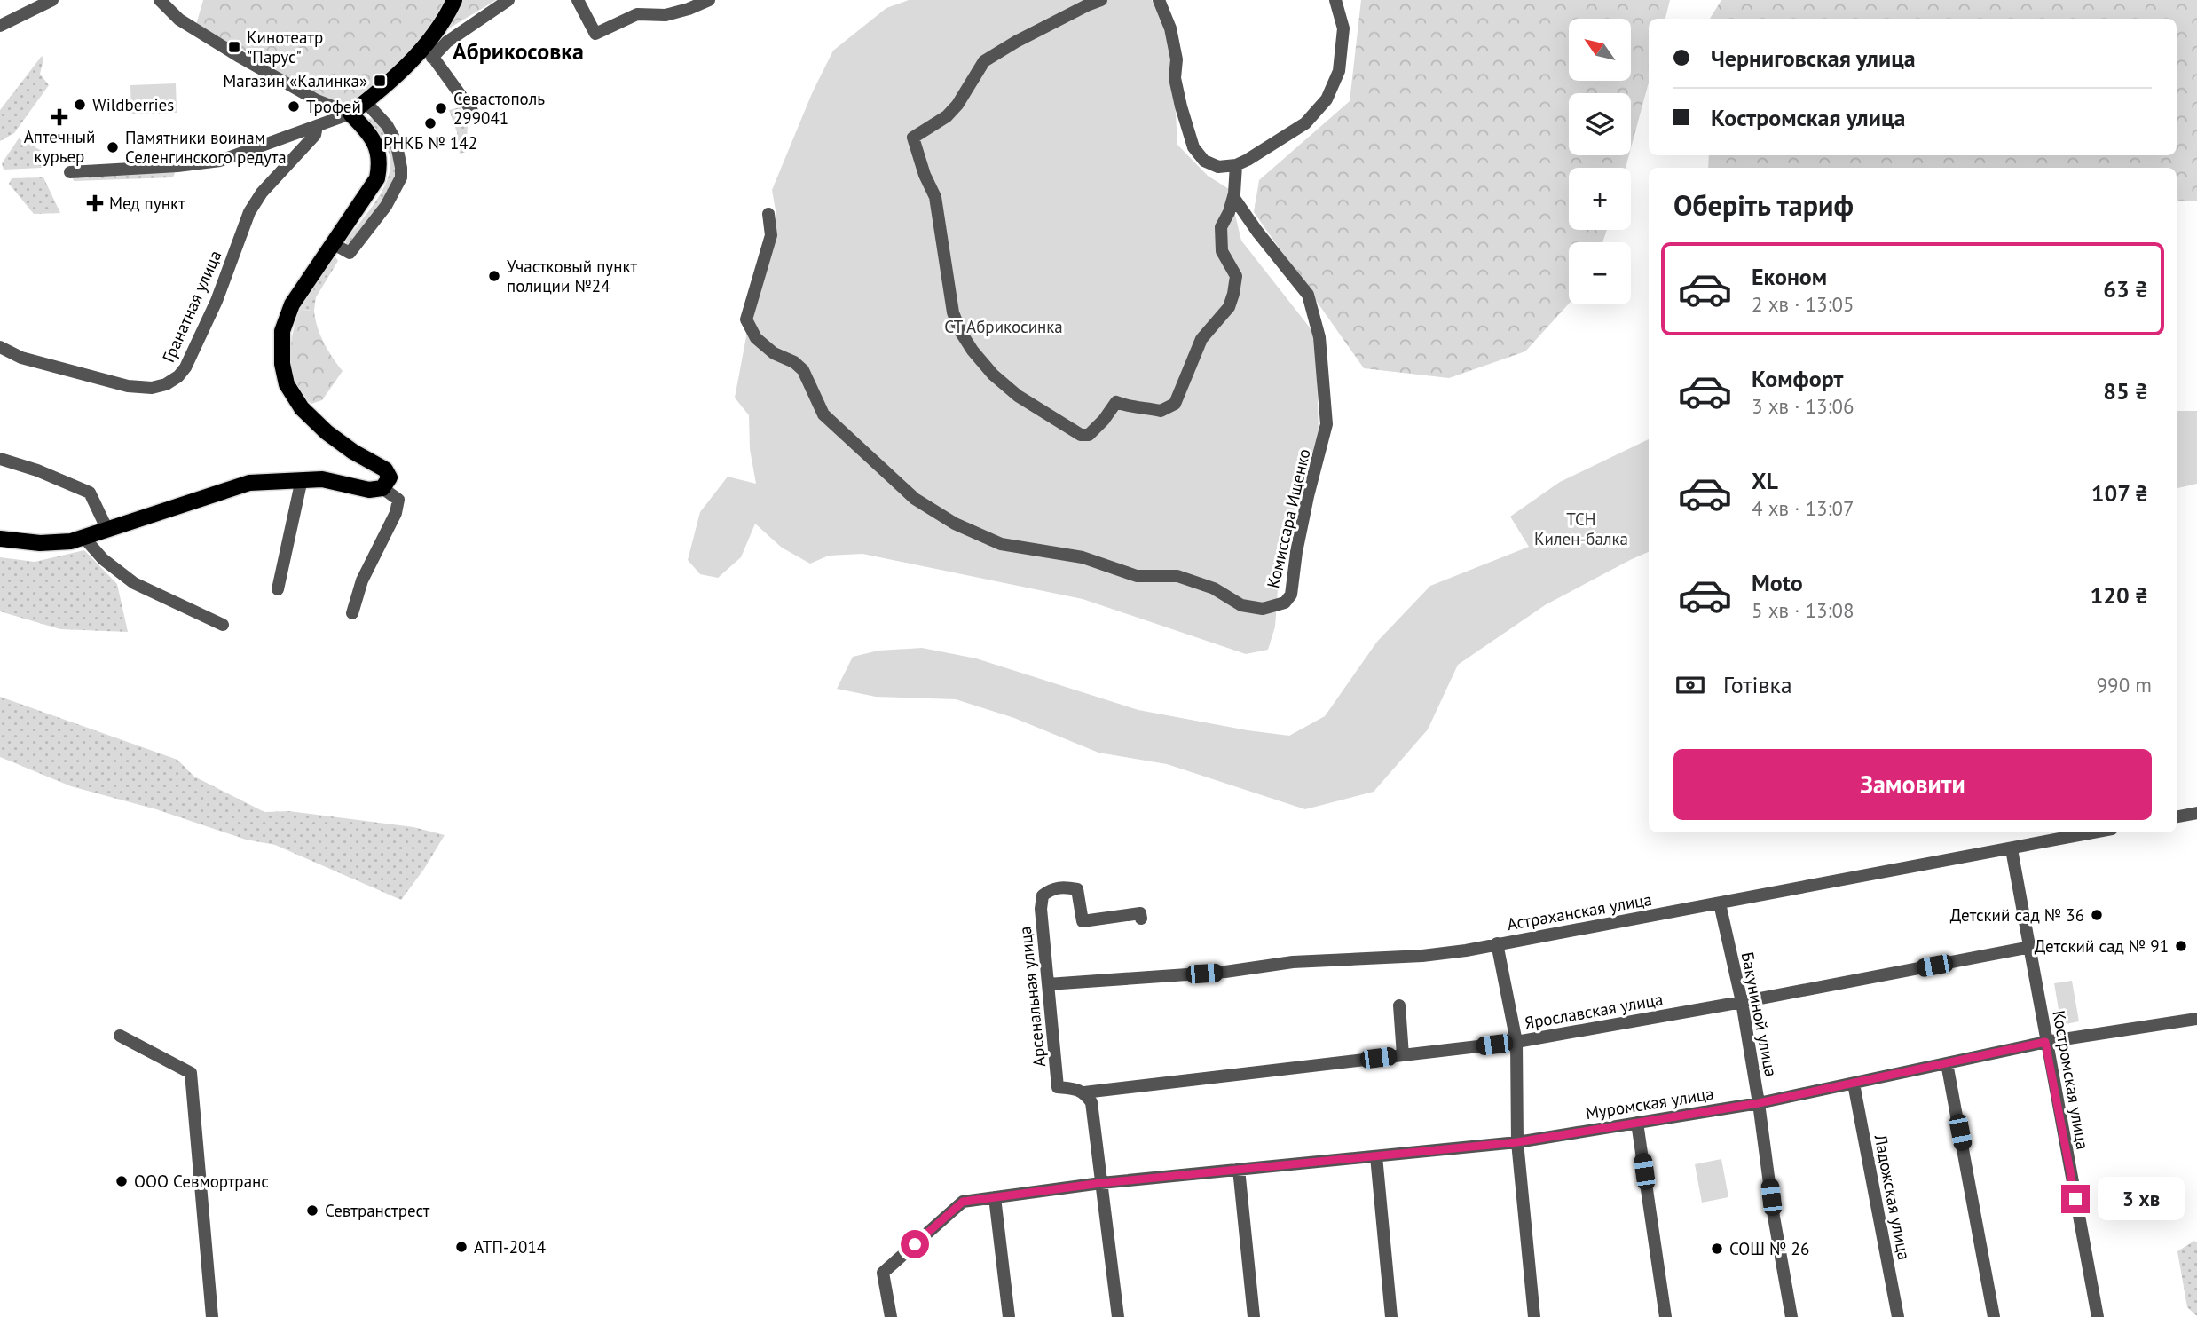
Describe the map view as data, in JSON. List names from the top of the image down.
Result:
{
  "streets": {
    "street": [
      "Гранатная улица",
      "Комиссара Ищенко",
      "Астраханская улица",
      "Арсенальная улица",
      "Ярославская улица",
      "Бакуниной улица",
      "Костромская улица",
      "Муромская улица",
      "Ладожская улица"
    ]
  },
  "crossings": [
    ["Астраханская улица", "Арсенальная улица"],
    ["Астраханская улица", "Бакуниной улица"],
    ["Астраханская улица", "Костромская улица"],
    ["Арсенальная улица", "Ярославская улица"],
    ["Ярославская улица", "Бакуниной улица"],
    ["Ярославская улица", "Костромская улица"],
    ["Бакуниной улица", "Муромская улица"],
    ["Костромская улица", "Муромская улица"],
    ["Муромская улица", "Ладожская улица"]
  ],
  "districts": ["Абрикосовка"],
  "parks": ["СТ Абрикосинка", "ТСН Килен-балка"],
  "places": {
    "transit": ["Кинотеатр \"Парус\"", "Магазин «Калинка»"],
    "other": [
      "Wildberries",
      "Трофей",
      "Севастополь 299041",
      "РНКБ № 142",
      "Памятники воинам Селенгинского редута",
      "Участковый пункт полиции №24",
      "Детский сад № 36",
      "Детский сад № 91",
      "ООО Севмортранс",
      "Севтранстрест",
      "АТП-2014",
      "СОШ № 26"
    ],
    "health": ["Аптечный курьер", "Мед пункт"]
  },
  "north": "top left",
  "page": {
    "map_buttons": ["+", "−"],
    "banner": ["Черниговская улица", "Костромская улица"],
    "heading": "Оберіть тариф",
    "list": [
      {
        "name": "Економ",
        "note": "2 хв · 13:05",
        "value": "63 ₴"
      },
      {
        "name": "Комфорт",
        "note": "3 хв · 13:06",
        "value": "85 ₴"
      },
      {
        "name": "XL",
        "note": "4 хв · 13:07",
        "value": "107 ₴"
      },
      {
        "name": "Moto",
        "note": "5 хв · 13:08",
        "value": "120 ₴"
      }
    ],
    "pay": ["Готівка", "990 m"],
    "buttons": "Замовити",
    "bubble": "3 хв"
  }
}
